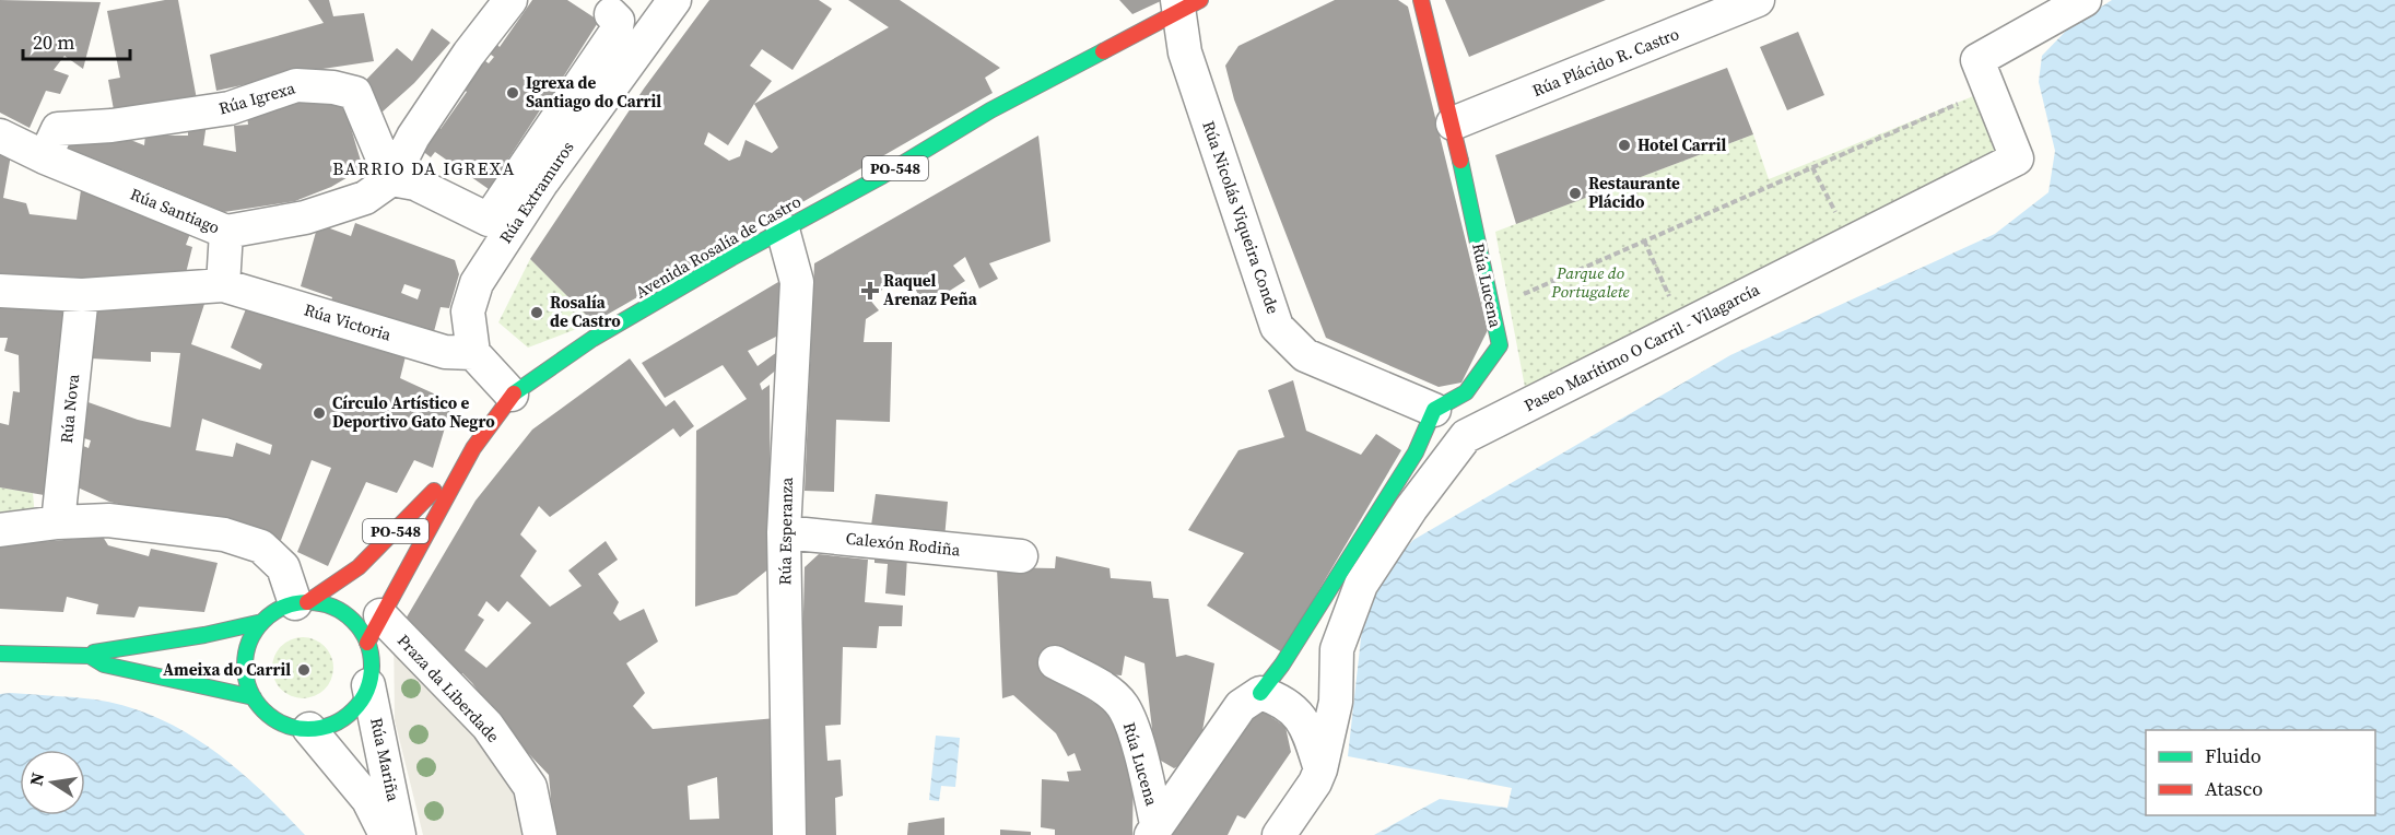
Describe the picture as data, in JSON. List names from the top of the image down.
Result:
{
  "streets": {
    "main road": ["PO-548", "Avenida Rosalía de Castro", "Rúa Lucena"],
    "street": [
      "Rúa Plácido R. Castro",
      "Rúa Igrexa",
      "Rúa Extramuros",
      "Rúa Santiago",
      "Rúa Nicolás Viqueira Conde",
      "Rúa Victoria",
      "Paseo Marítimo O Carril - Vilagarcía",
      "Rúa Nova",
      "Rúa Esperanza",
      "Calexón Rodiña",
      "Praza da Liberdade",
      "Rúa Mariña"
    ]
  },
  "crossings": [
    ["Rúa Plácido R. Castro", "Rúa Lucena"],
    ["Rúa Igrexa", "Rúa Santiago"],
    ["PO-548", "Avenida Rosalía de Castro"],
    ["PO-548", "Praza da Liberdade"],
    ["PO-548", "Rúa Mariña"],
    ["Rúa Extramuros", "Rúa Victoria"],
    ["Rúa Nicolás Viqueira Conde", "Avenida Rosalía de Castro"],
    ["Rúa Nicolás Viqueira Conde", "Rúa Lucena"],
    ["Avenida Rosalía de Castro", "Rúa Esperanza"],
    ["Avenida Rosalía de Castro", "Praza da Liberdade"],
    ["Avenida Rosalía de Castro", "Rúa Mariña"],
    ["Rúa Victoria", "Rúa Nova"],
    ["Rúa Esperanza", "Calexón Rodiña"],
    ["Praza da Liberdade", "Rúa Mariña"]
  ],
  "districts": ["BARRIO DA IGREXA"],
  "parks": ["Parque do Portugalete"],
  "places": {
    "other": [
      "Igrexa de Santiago do Carril",
      "Hotel Carril",
      "Restaurante Plácido",
      "Rosalía de Castro",
      "Círculo Artístico e Deportivo Gato Negro",
      "Ameixa do Carril"
    ],
    "health": ["Raquel Arenaz Peña"]
  },
  "legend": ["Fluido", "Atasco"],
  "scale_bar": "20 m",
  "north": "left"
}
